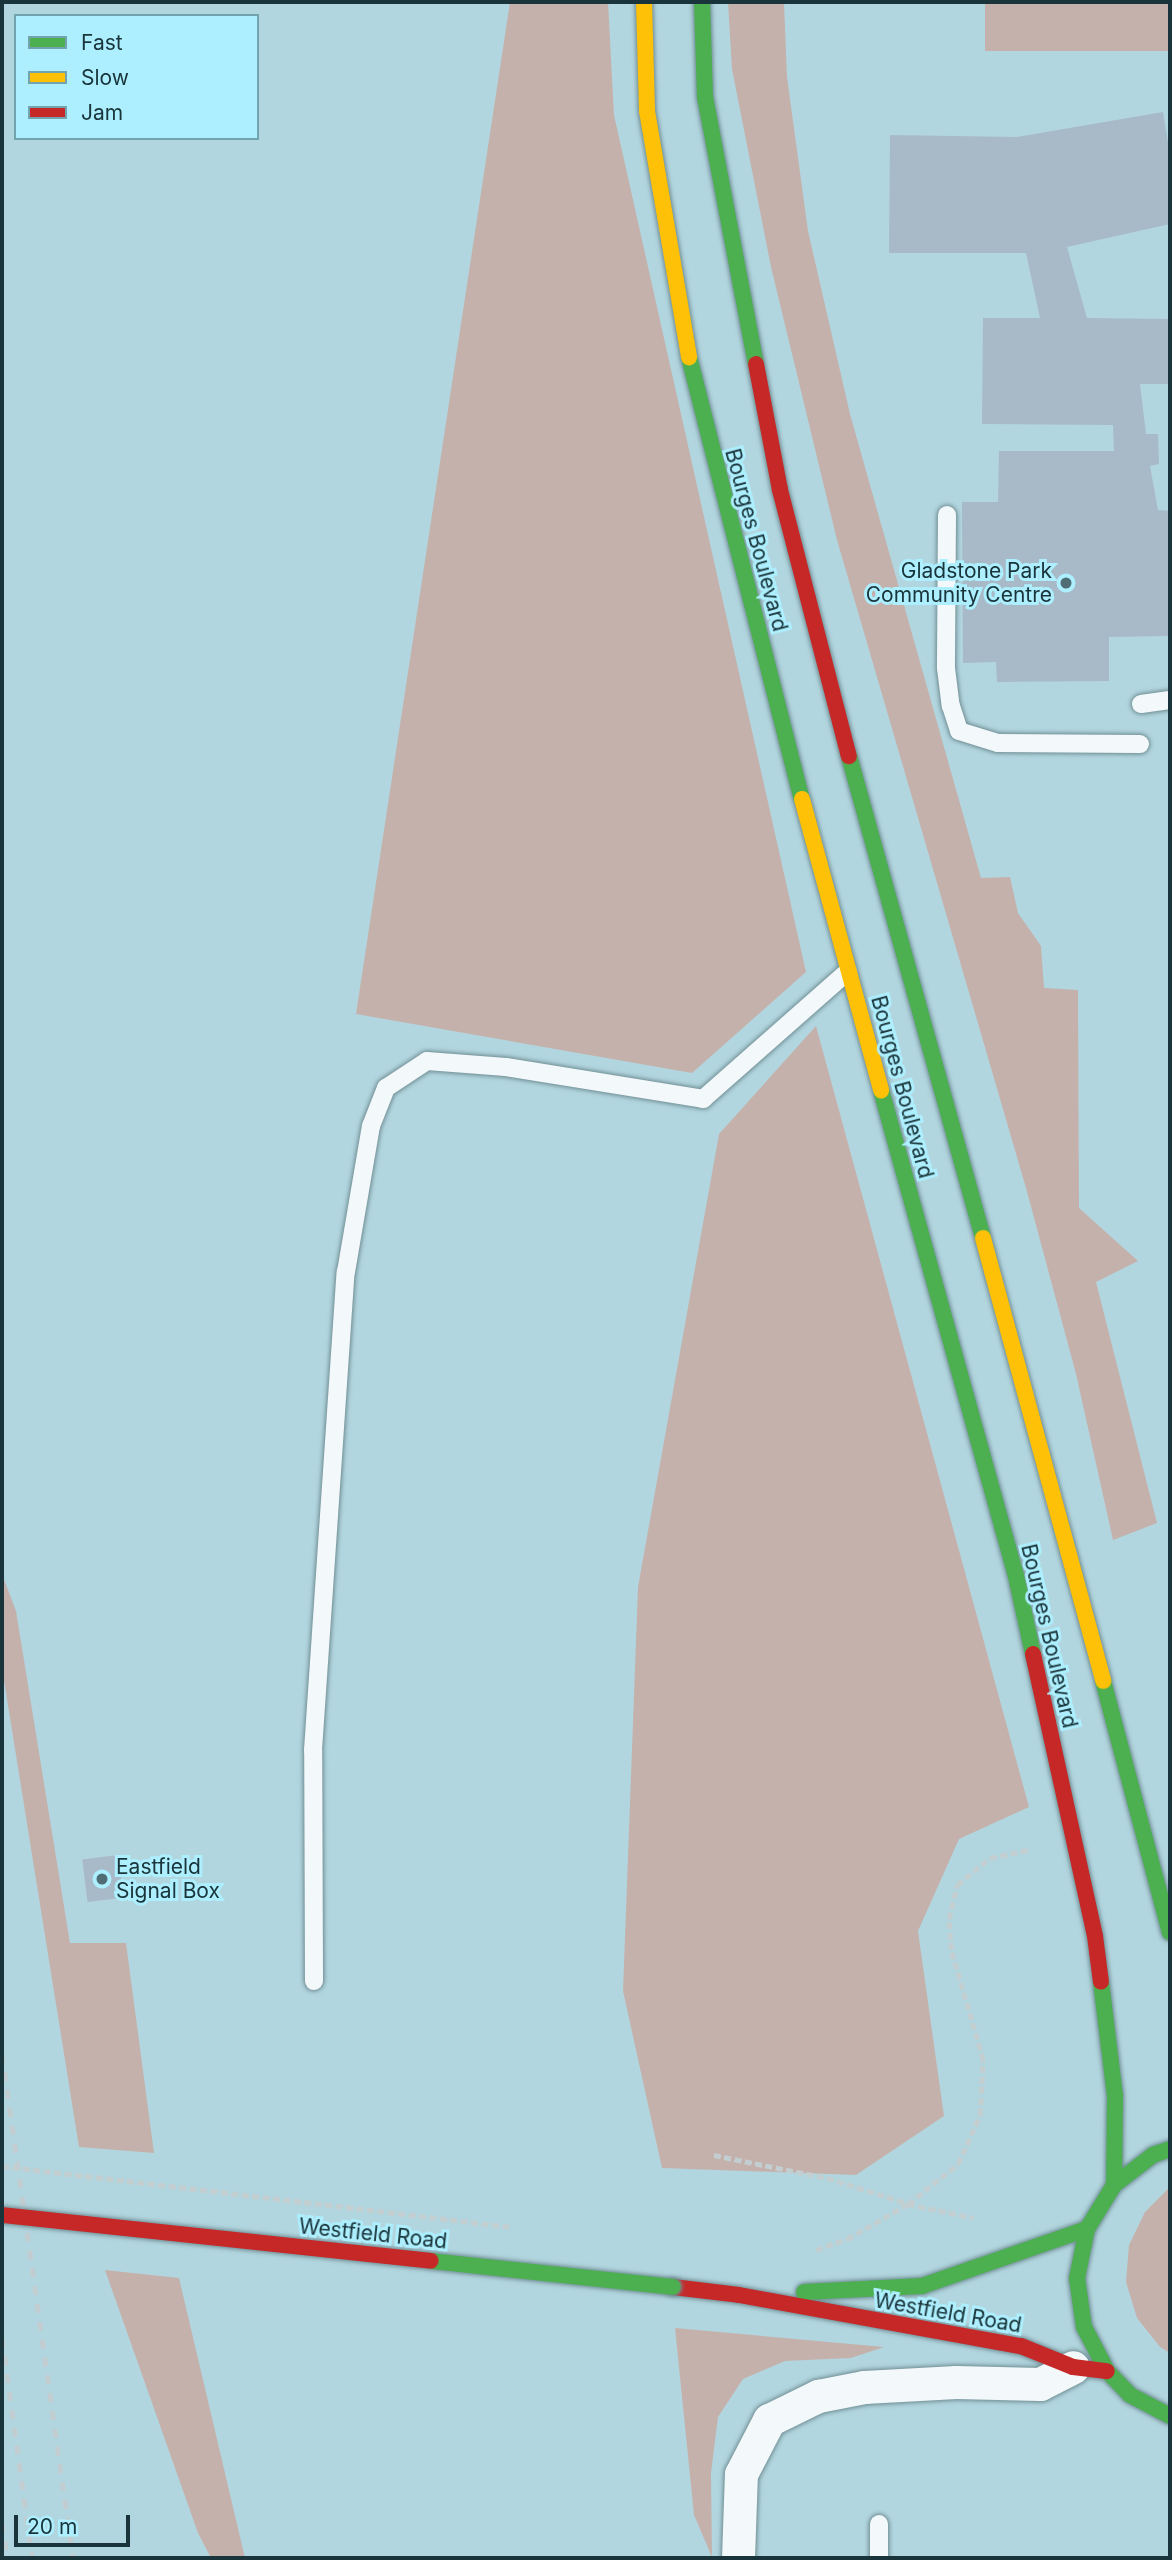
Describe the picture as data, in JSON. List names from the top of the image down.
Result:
{
  "streets": {
    "main road": ["Bourges Boulevard", "Westfield Road"]
  },
  "places": ["Gladstone Park Community Centre", "Eastfield Signal Box"],
  "legend": ["Fast", "Slow", "Jam"],
  "scale_bar": "20 m"
}
